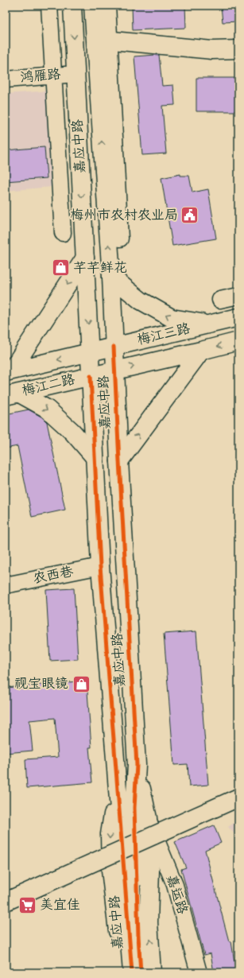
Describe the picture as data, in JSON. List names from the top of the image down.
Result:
{
  "streets": {
    "main road": ["嘉应中路", "梅江三路", "梅江二路"],
    "street": ["鸿雁路", "农西巷", "嘉运路"]
  },
  "crossings": [
    ["鸿雁路", "嘉应中路"],
    ["嘉应中路", "梅江三路"],
    ["嘉应中路", "梅江二路"],
    ["嘉应中路", "农西巷"],
    ["梅江三路", "梅江二路"]
  ],
  "places": {
    "public building": ["梅州市农村农业局"],
    "shop": ["芊芊鲜花", "视宝眼镜"],
    "supermarket": ["美宜佳"]
  }
}
